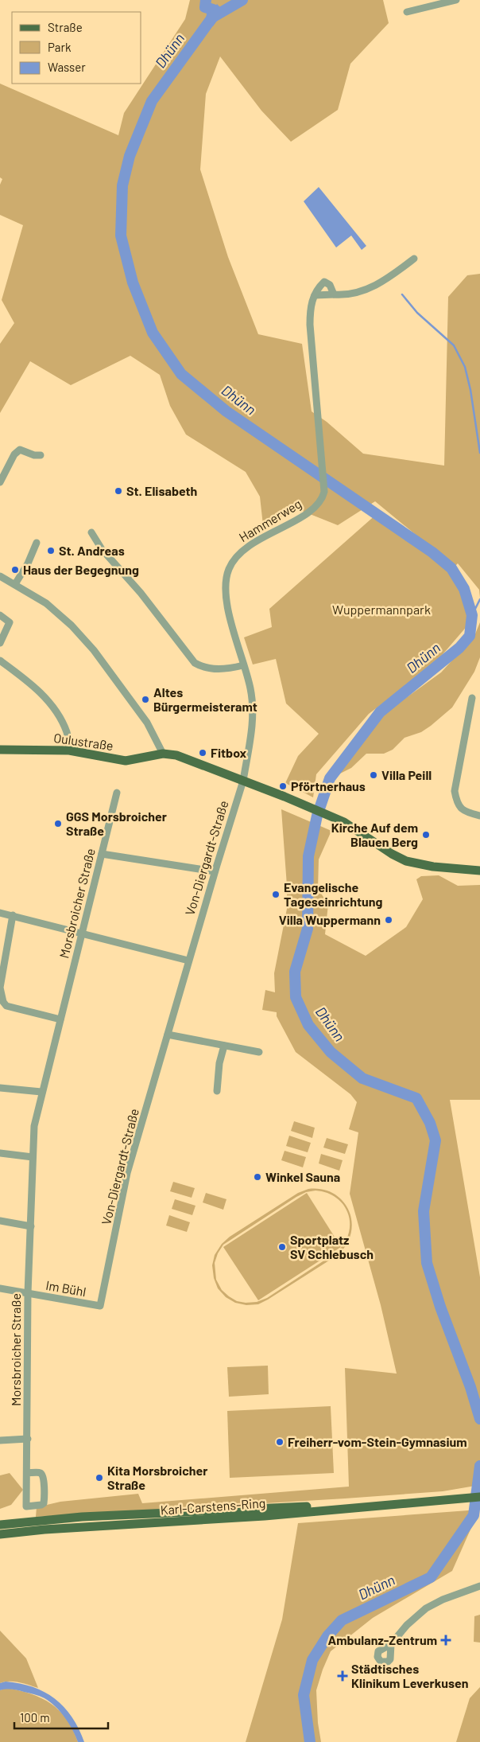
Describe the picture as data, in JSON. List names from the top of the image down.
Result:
{
  "streets": {
    "main road": ["Oulustraße", "Karl-Carstens-Ring"],
    "street": [
      "Hammerweg",
      "Von-Diergardt-Straße",
      "Morsbroicher Straße",
      "Im Bühl"
    ]
  },
  "crossings": [
    ["Hammerweg", "Von-Diergardt-Straße"],
    ["Von-Diergardt-Straße", "Im Bühl"],
    ["Morsbroicher Straße", "Im Bühl"]
  ],
  "water": ["Dhünn"],
  "parks": ["Wuppermannpark"],
  "places": {
    "other": [
      "St. Elisabeth",
      "St. Andreas",
      "Haus der Begegnung",
      "Altes Bürgermeisteramt",
      "Fitbox",
      "Villa Peill",
      "Pförtnerhaus",
      "GGS Morsbroicher Straße",
      "Kirche Auf dem Blauen Berg",
      "Evangelische Tageseinrichtung",
      "Villa Wuppermann",
      "Winkel Sauna",
      "Sportplatz SV Schlebusch",
      "Freiherr-vom-Stein-Gymnasium",
      "Kita Morsbroicher Straße"
    ],
    "health": ["Ambulanz-Zentrum", "Städtisches Klinikum Leverkusen"]
  },
  "legend": ["Straße", "Park", "Wasser"],
  "scale_bar": "100 m"
}
